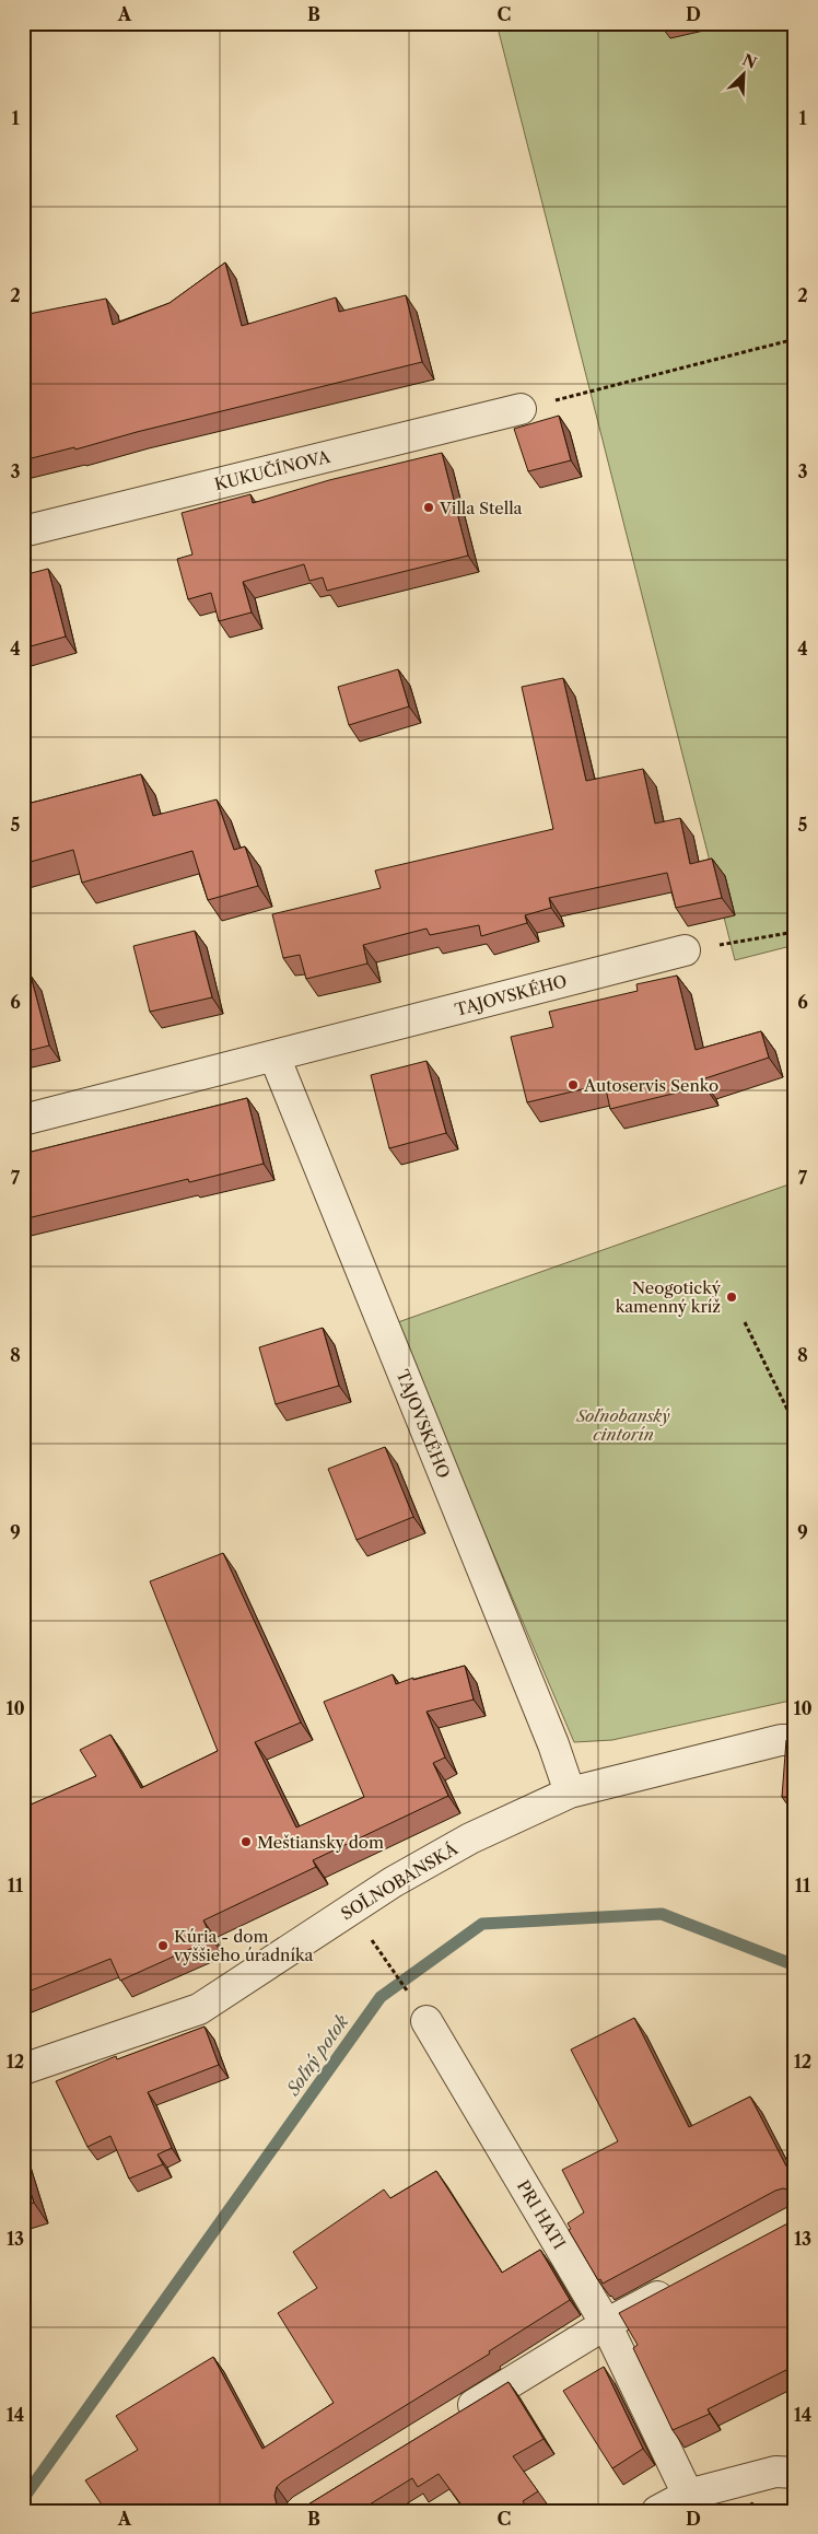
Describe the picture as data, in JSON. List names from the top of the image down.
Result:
{
  "streets": {
    "street": [
      "KUKUČÍNOVA",
      "TAJOVSKÉHO",
      "SOĽNOBANSKÁ",
      "PRI HATI"
    ]
  },
  "crossings": [
    ["TAJOVSKÉHO", "SOĽNOBANSKÁ"]
  ],
  "water": ["Soľný potok"],
  "parks": ["Soľnobanský cintorín"],
  "places": [
    "Villa Stella",
    "Autoservis Senko",
    "Neogotický kamenný kríž",
    "Meštiansky dom",
    "Kúria - dom vyššieho úradníka"
  ],
  "north": "top right",
  "grid": {
    "columns": [
      "A",
      "B",
      "C",
      "D"
    ],
    "rows": [
      "1",
      "2",
      "3",
      "4",
      "5",
      "6",
      "7",
      "8",
      "9",
      "10",
      "11",
      "12",
      "13",
      "14"
    ]
  }
}
